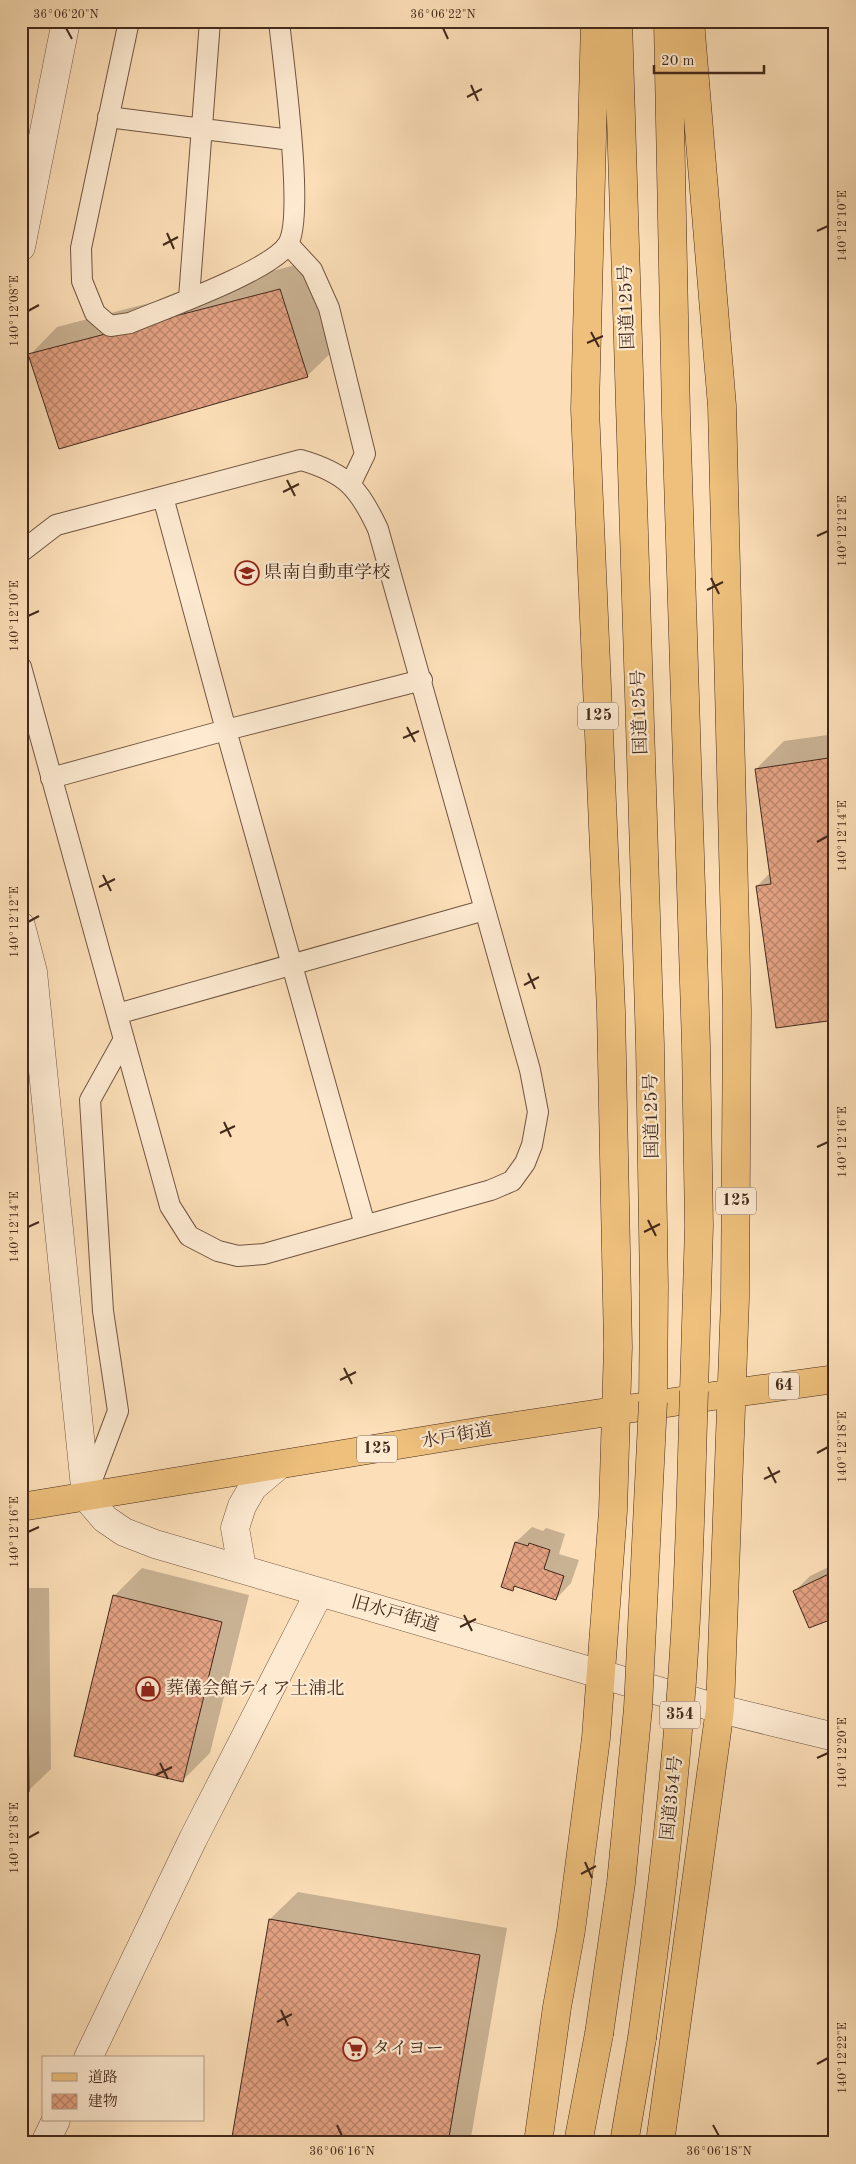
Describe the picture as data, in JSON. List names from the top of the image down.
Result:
{
  "streets": {
    "main road": [
      "国道125号",
      "125",
      "64",
      "水戸街道",
      "354",
      "国道354号"
    ],
    "street": ["旧水戸街道"]
  },
  "crossings": [
    ["国道125号", "354"],
    ["125", "水戸街道"],
    ["125", "国道354号"],
    ["水戸街道", "旧水戸街道"]
  ],
  "places": {
    "school or university": ["県南自動車学校"],
    "shop": ["葬儀会館ティア土浦北"],
    "supermarket": ["タイヨー"]
  },
  "legend": ["道路", "建物"],
  "scale_bar": "20 m",
  "coordinates": [
    "36°06'20\"N",
    "36°06'22\"N",
    "140°12'10\"E",
    "140°12'08\"E",
    "140°12'12\"E",
    "140°12'14\"E",
    "140°12'16\"E",
    "140°12'18\"E",
    "140°12'20\"E",
    "140°12'22\"E",
    "36°06'16\"N",
    "36°06'18\"N"
  ]
}
